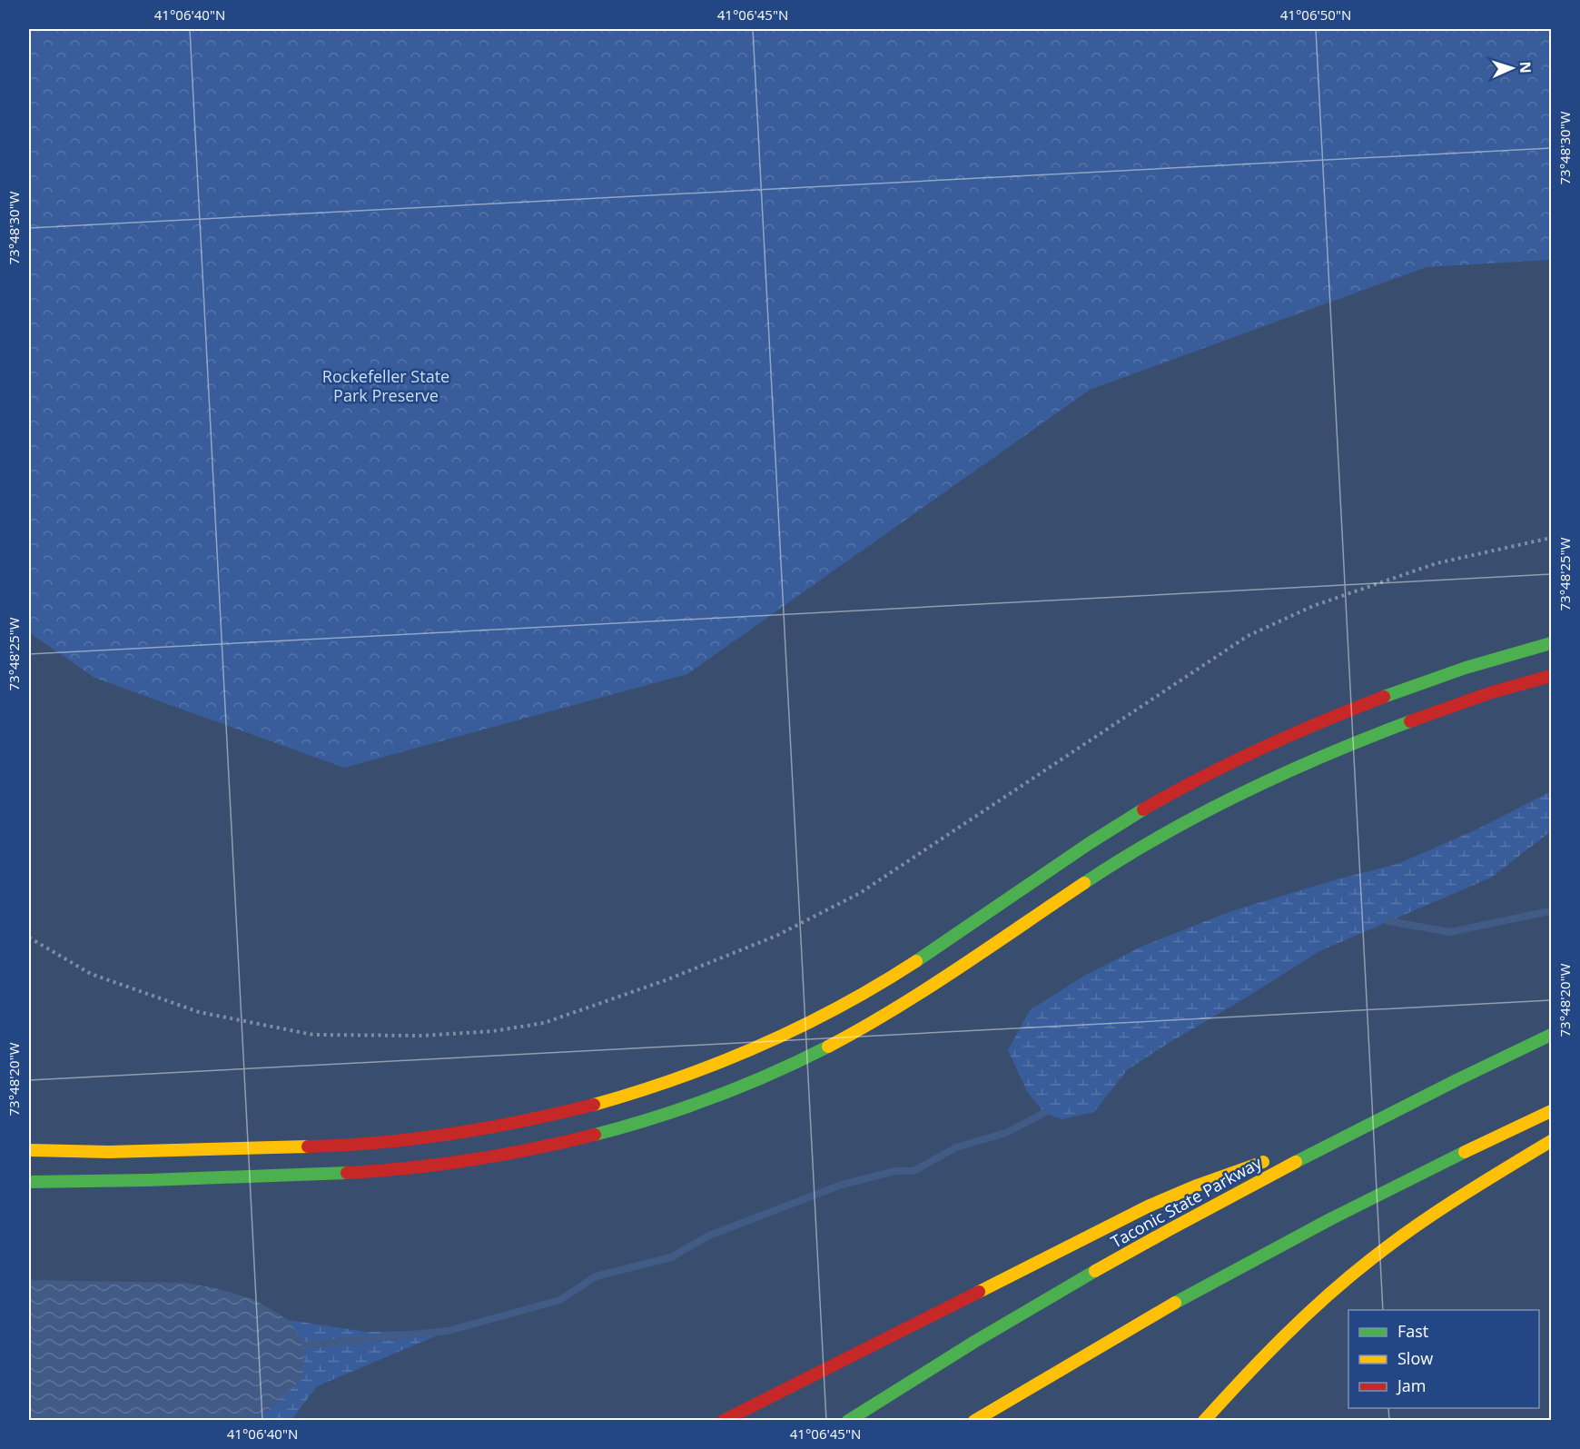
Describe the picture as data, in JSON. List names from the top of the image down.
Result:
{
  "streets": {
    "main road": ["Taconic State Parkway"]
  },
  "parks": ["Rockefeller State Park Preserve"],
  "legend": ["Fast", "Slow", "Jam"],
  "north": "right",
  "coordinates": [
    "41°06'40\"N",
    "41°06'45\"N",
    "41°06'50\"N",
    "73°48'30\"W",
    "73°48'25\"W",
    "73°48'20\"W"
  ]
}
